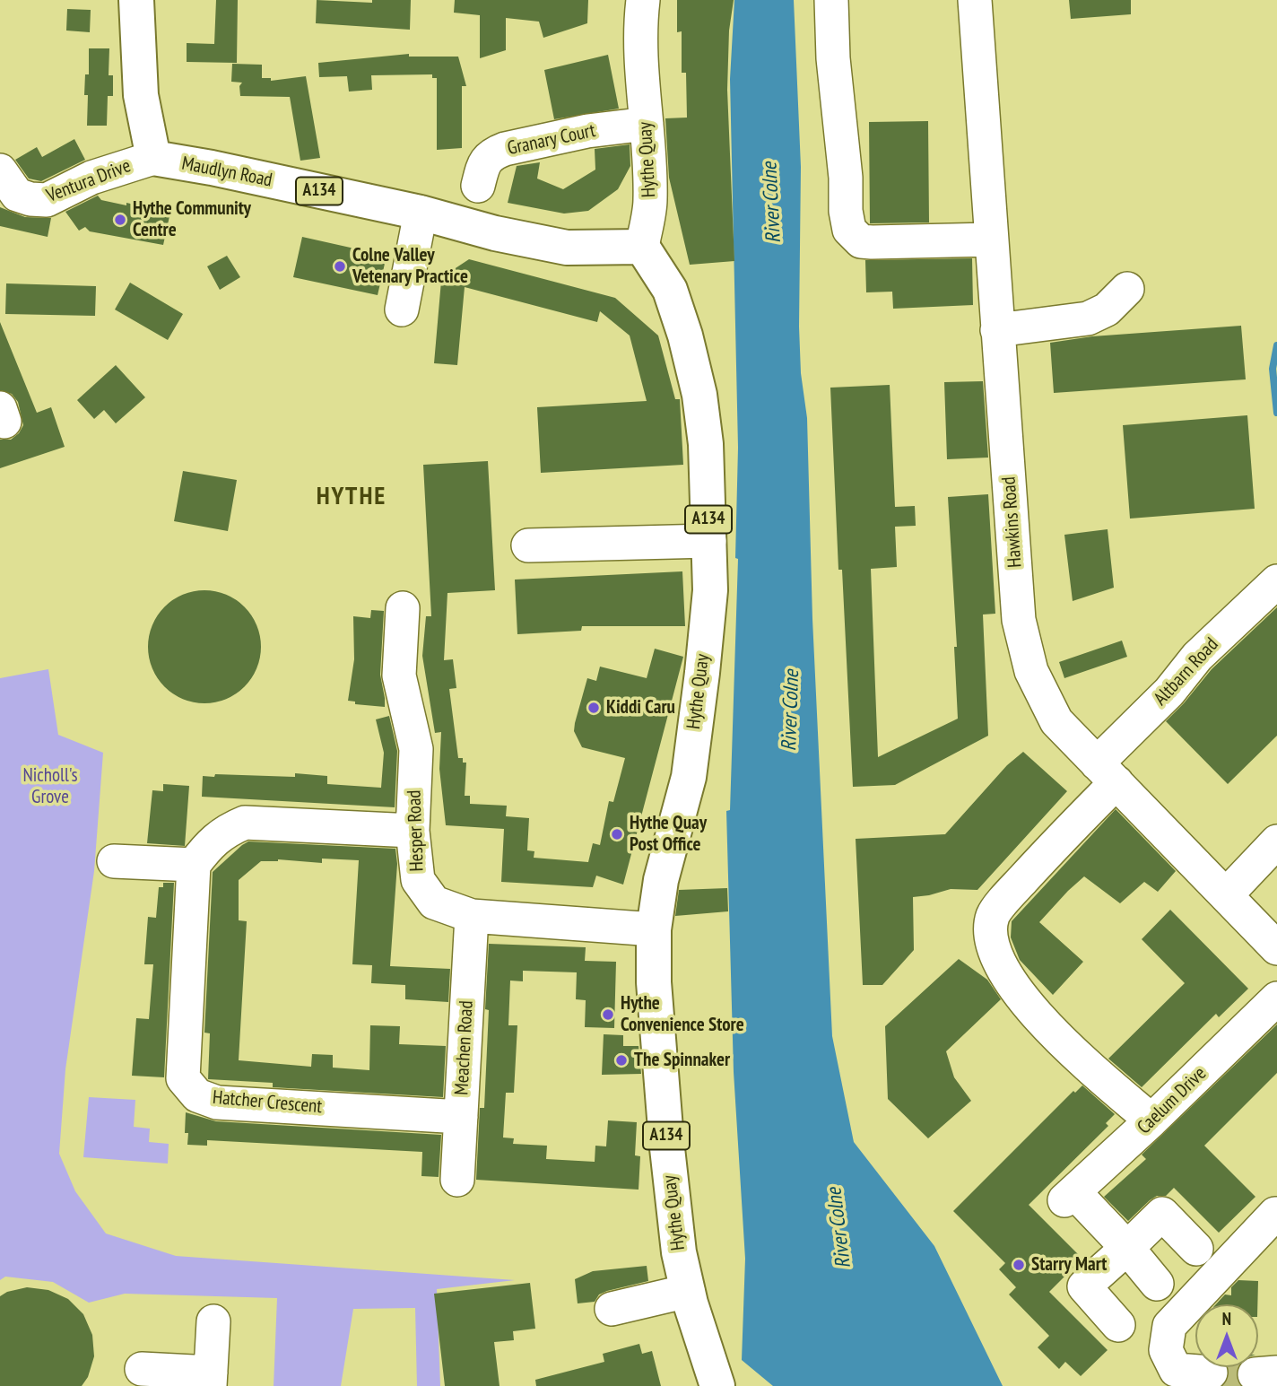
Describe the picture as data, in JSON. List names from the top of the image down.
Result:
{
  "streets": {
    "main road": ["Hythe Quay", "Maudlyn Road", "A134"],
    "street": [
      "Granary Court",
      "Ventura Drive",
      "Hawkins Road",
      "Altbarn Road",
      "Hesper Road",
      "Meachen Road",
      "Caelum Drive",
      "Hatcher Crescent"
    ]
  },
  "crossings": [
    ["Granary Court", "Hythe Quay"],
    ["Hythe Quay", "Maudlyn Road"],
    ["Hythe Quay", "Hesper Road"],
    ["Maudlyn Road", "Ventura Drive"],
    ["Hawkins Road", "Altbarn Road"],
    ["Altbarn Road", "Caelum Drive"],
    ["Hesper Road", "Meachen Road"],
    ["Meachen Road", "Hatcher Crescent"]
  ],
  "districts": ["HYTHE"],
  "water": ["River Colne"],
  "parks": ["Nicholl's Grove"],
  "places": [
    "Hythe Community Centre",
    "Colne Valley Vetenary Practice",
    "Kiddi Caru",
    "Hythe Quay Post Office",
    "Hythe Convenience Store",
    "The Spinnaker",
    "Starry Mart"
  ],
  "north": "top"
}
